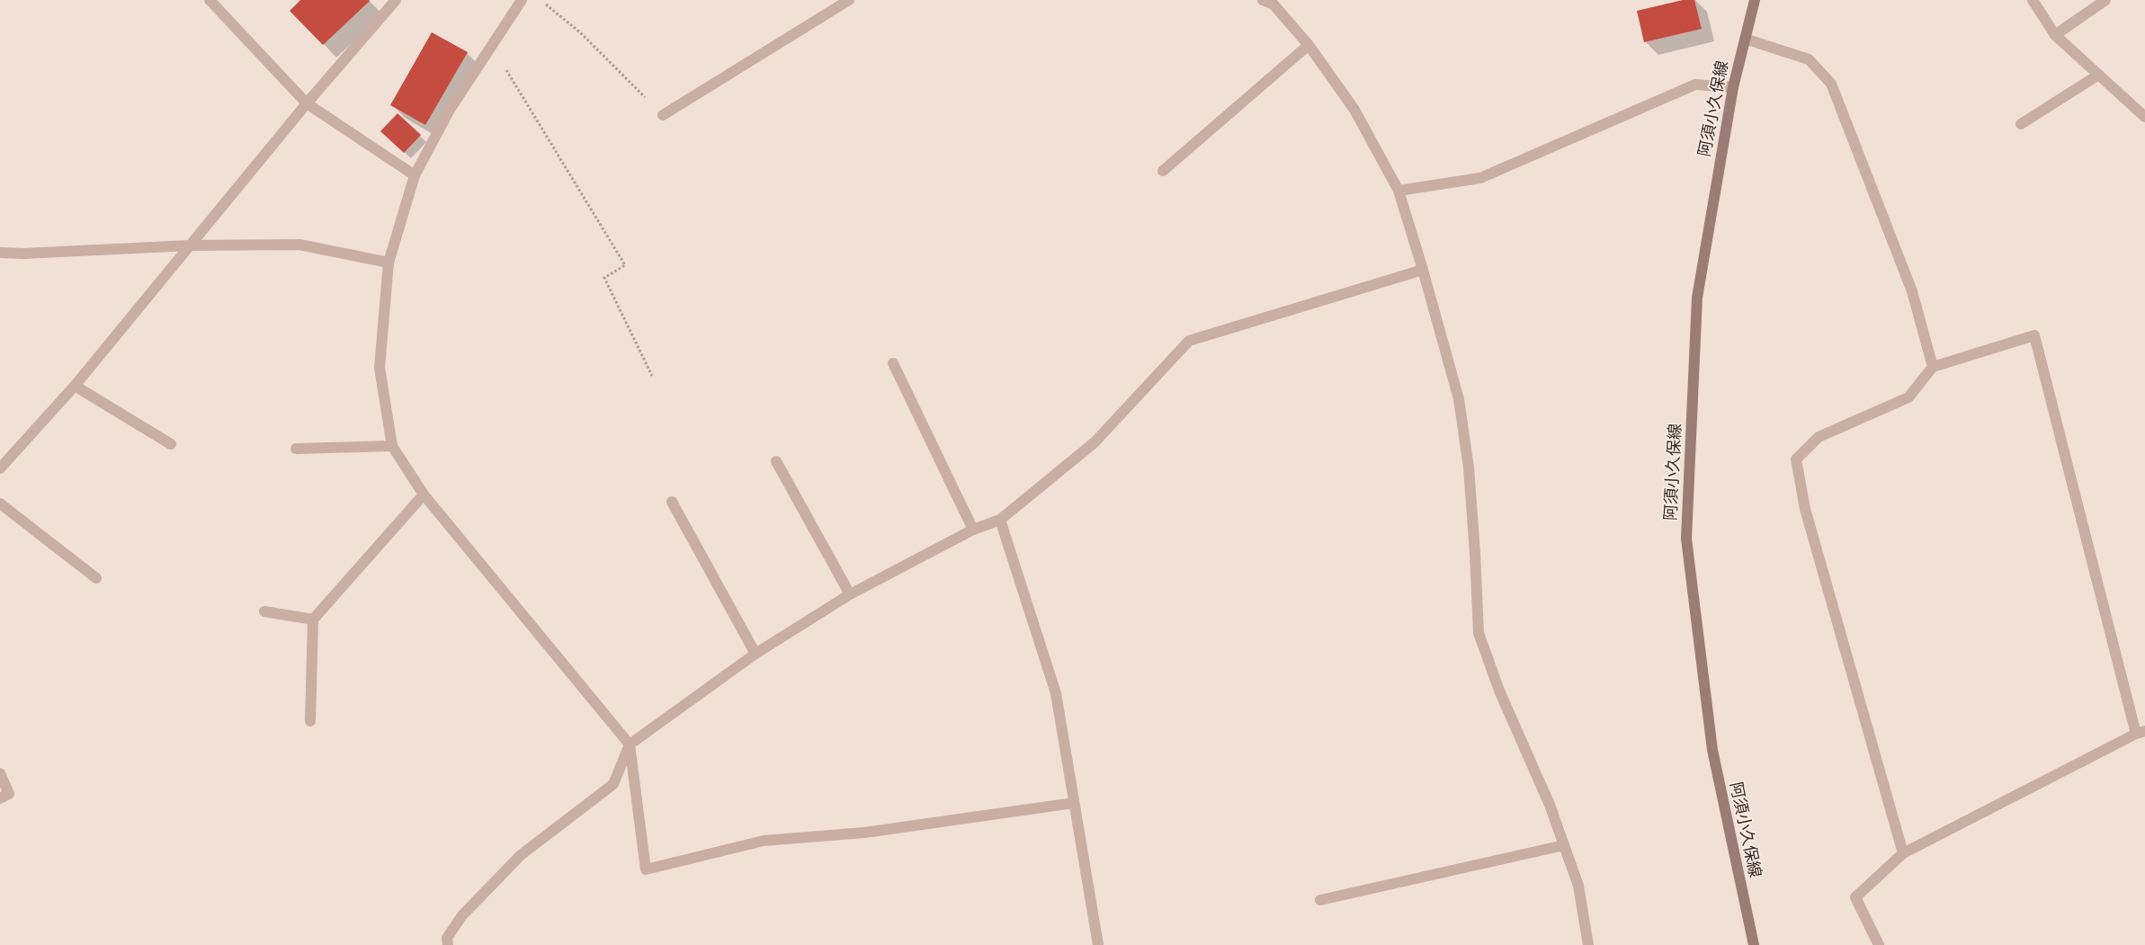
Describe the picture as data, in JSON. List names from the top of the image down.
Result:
{
  "streets": {
    "street": ["阿須小久保線"]
  }
}
